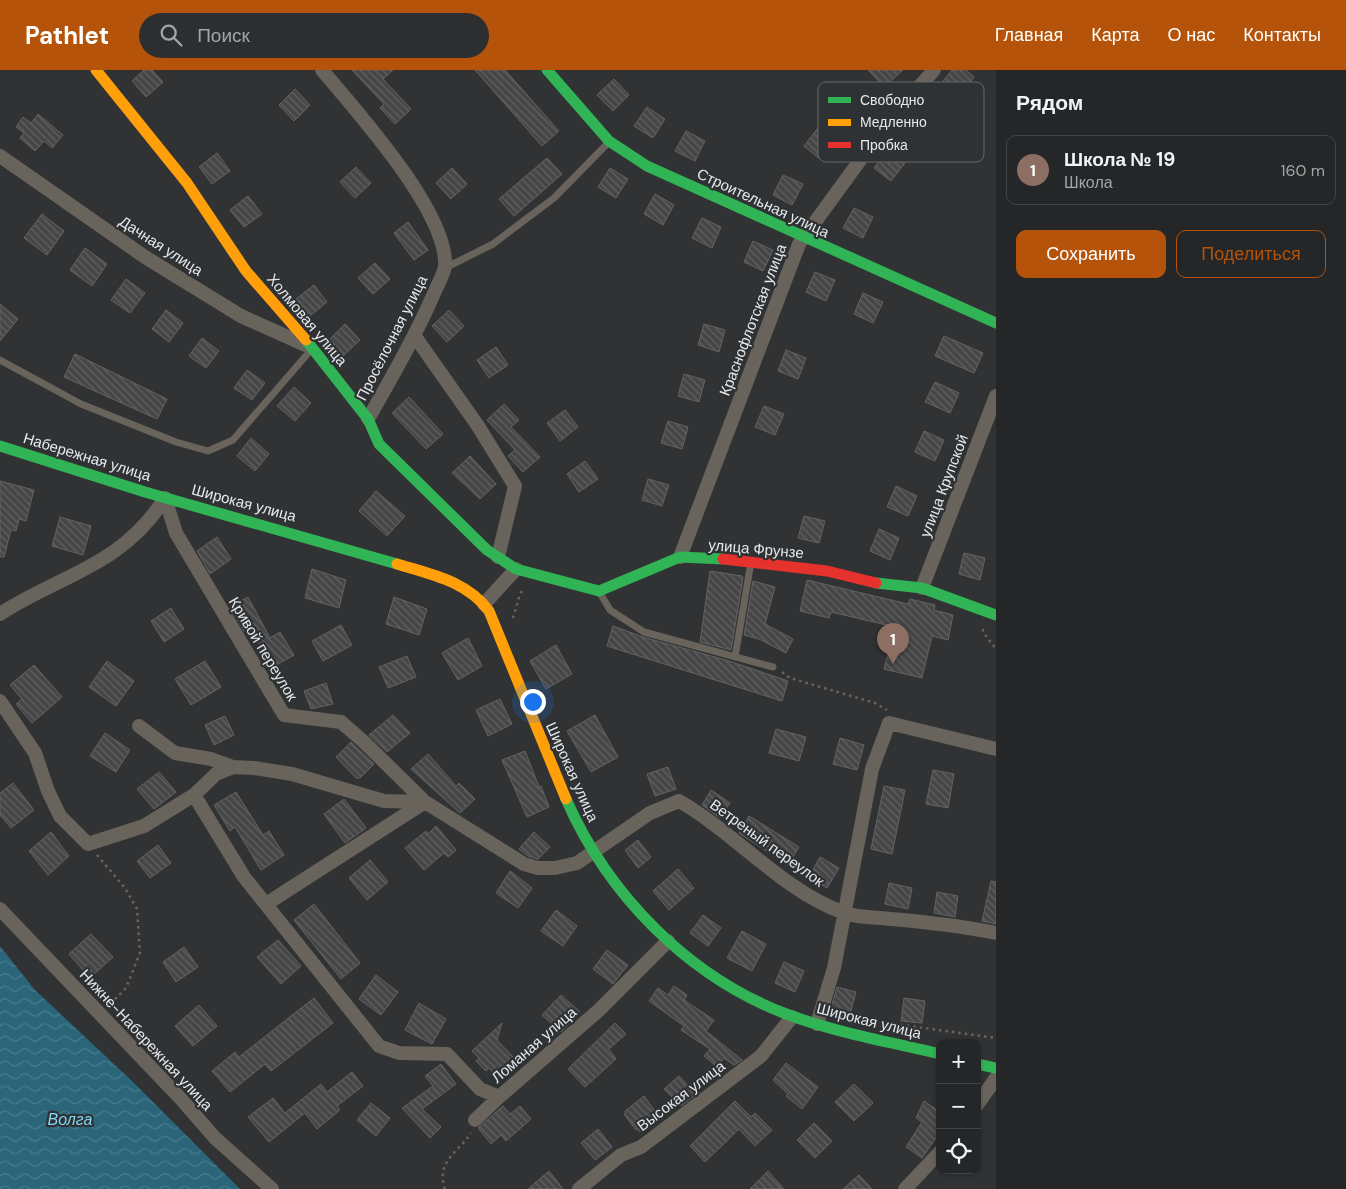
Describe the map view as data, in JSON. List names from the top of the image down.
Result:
{
  "streets": {
    "street": [
      "Строительная улица",
      "Дачная улица",
      "Холмовая улица",
      "Краснофлотская улица",
      "Просёлочная улица",
      "Набережная улица",
      "улица Крупской",
      "Широкая улица",
      "улица Фрунзе",
      "Кривой переулок",
      "Ветреный переулок",
      "Нижне-Набережная улица",
      "Ломаная улица",
      "Высокая улица"
    ]
  },
  "crossings": [
    ["Строительная улица", "Краснофлотская улица"],
    ["Дачная улица", "Холмовая улица"],
    ["Холмовая улица", "Просёлочная улица"],
    ["Краснофлотская улица", "улица Фрунзе"],
    ["Набережная улица", "Широкая улица"],
    ["Набережная улица", "Кривой переулок"],
    ["улица Крупской", "улица Фрунзе"],
    ["Широкая улица", "Кривой переулок"],
    ["Широкая улица", "Ветреный переулок"],
    ["Широкая улица", "Ломаная улица"],
    ["Широкая улица", "Высокая улица"],
    ["Кривой переулок", "Ветреный переулок"]
  ],
  "water": ["Волга"],
  "legend": ["Свободно", "Медленно", "Пробка"],
  "page": {
    "header": "Pathlet",
    "search": "Поиск",
    "nav": [
      "Главная",
      "Карта",
      "О нас",
      "Контакты"
    ],
    "heading": "Рядом",
    "list": [
      {
        "mark": "1",
        "name": "Школа № 19",
        "note": "Школа",
        "value": "160 m"
      }
    ],
    "buttons": ["Сохранить", "Поделиться"],
    "pins": "1",
    "map_buttons": ["+", "−"]
  }
}
